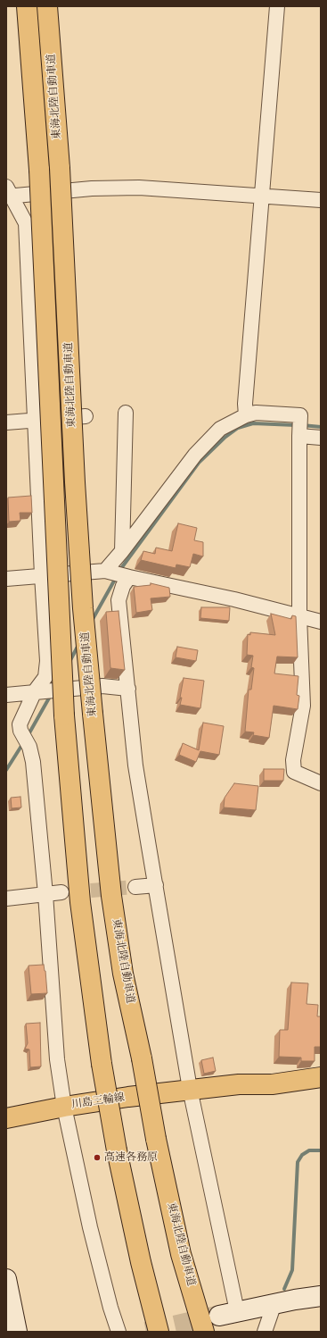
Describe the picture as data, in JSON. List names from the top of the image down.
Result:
{
  "streets": {
    "main road": ["東海北陸自動車道", "川島三輪線"]
  },
  "places": ["高速各務原"]
}
